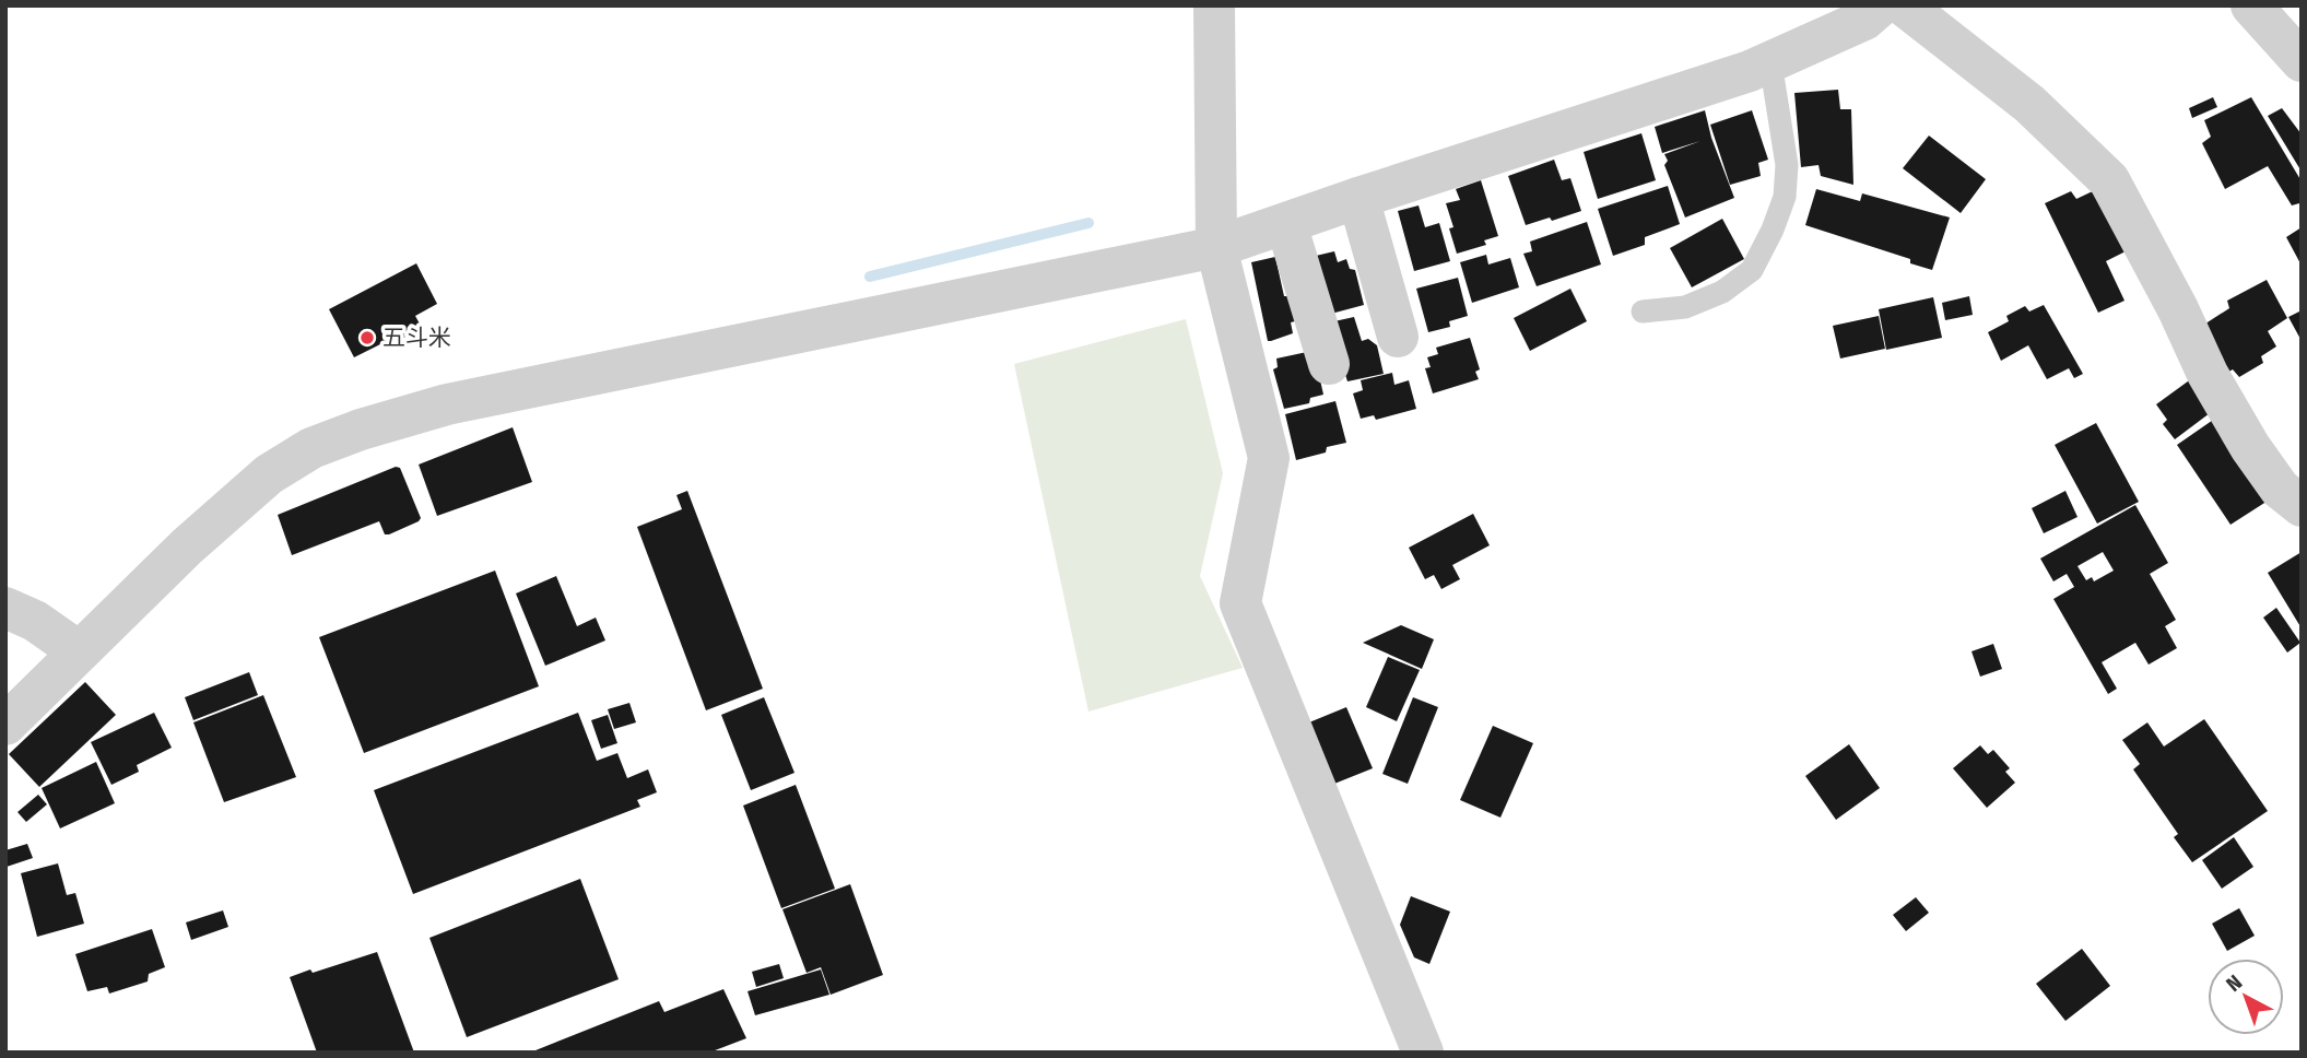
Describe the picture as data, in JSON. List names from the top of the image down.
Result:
{
  "places": ["五斗米"],
  "north": "top left"
}
